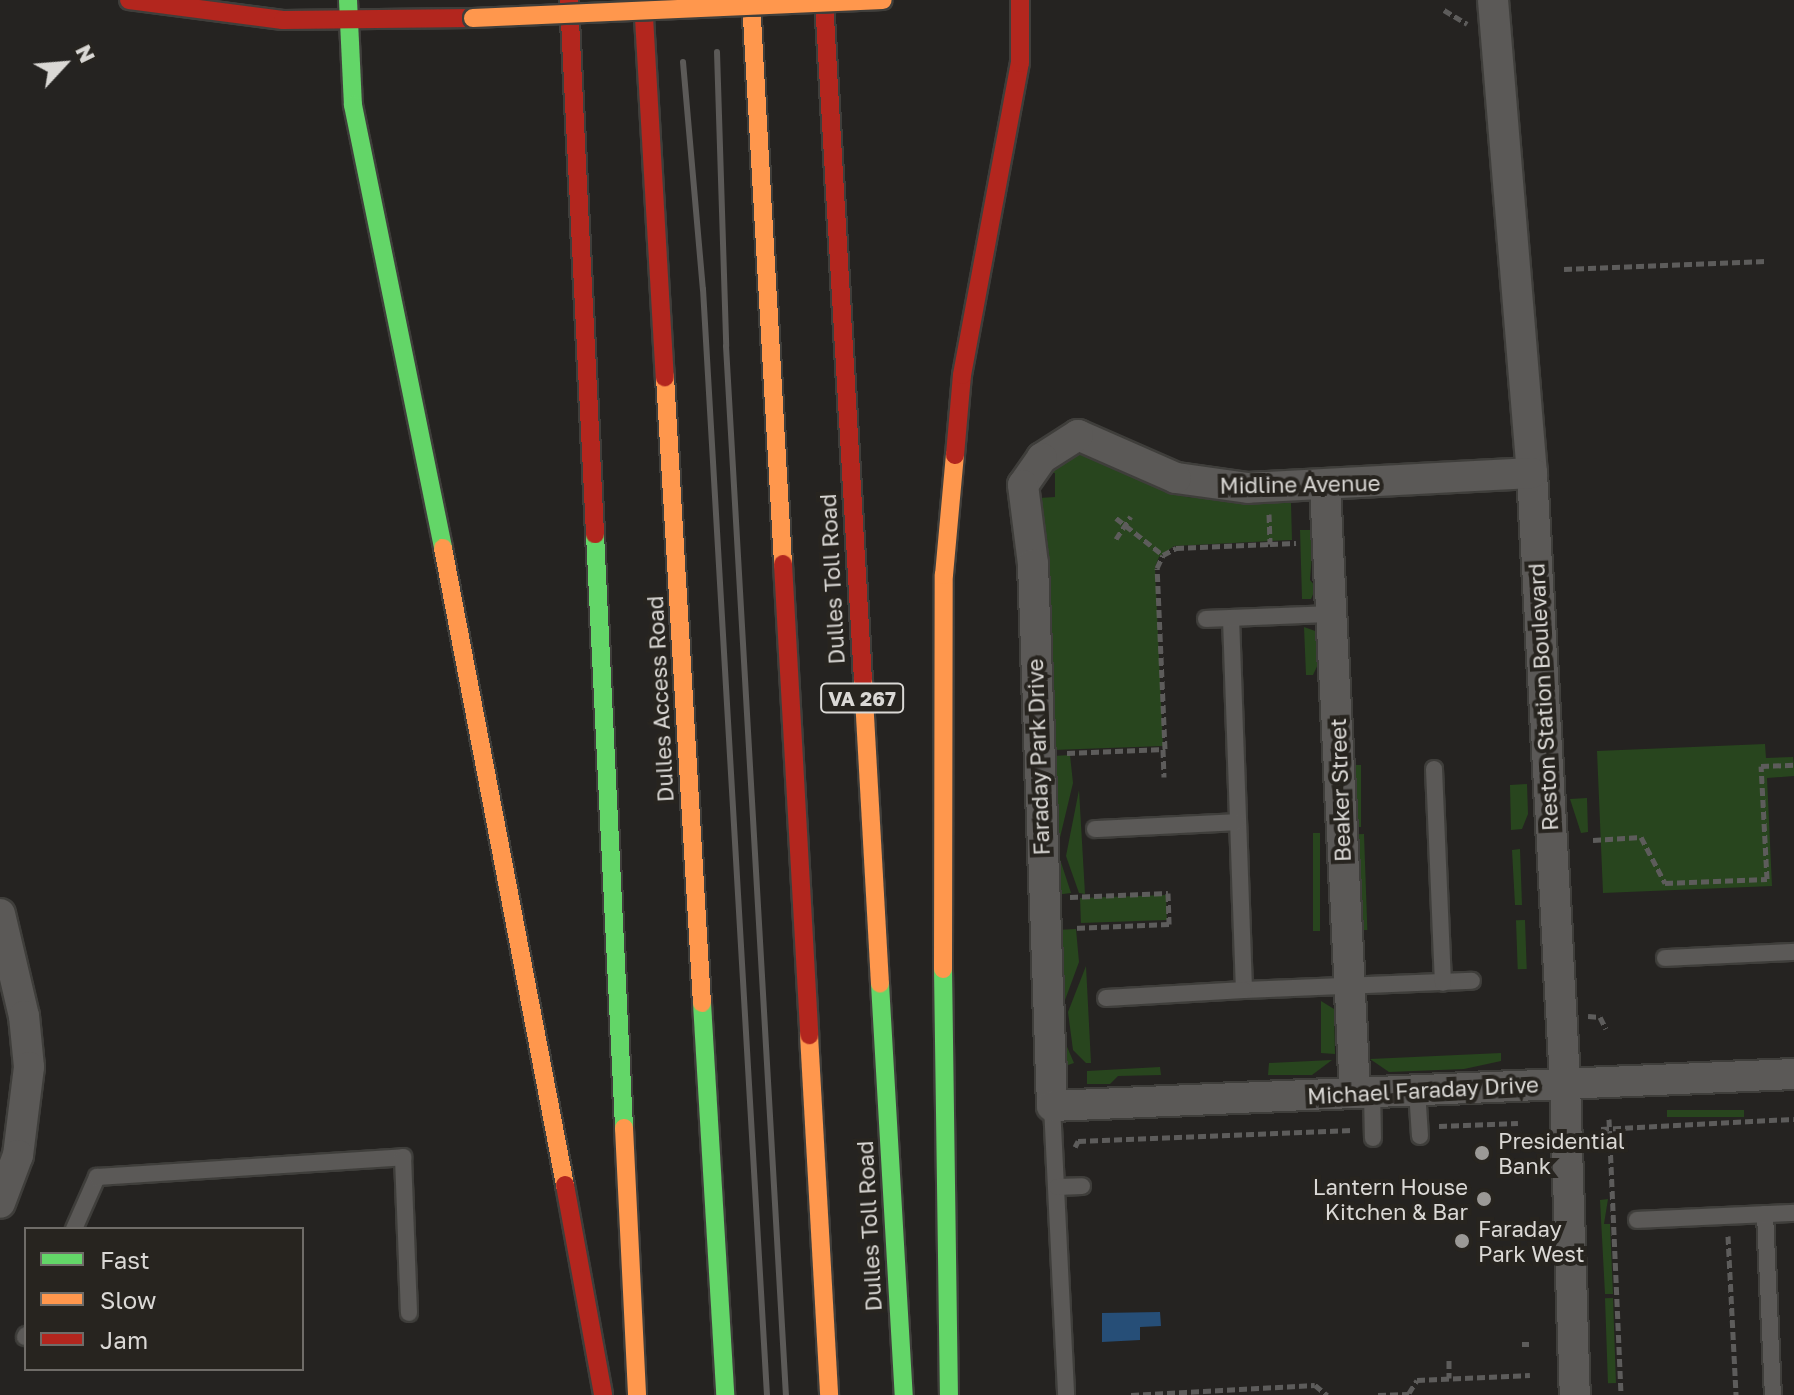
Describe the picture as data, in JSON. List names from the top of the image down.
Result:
{
  "streets": {
    "main road": ["Dulles Toll Road", "VA 267", "Dulles Access Road"],
    "street": [
      "Midline Avenue",
      "Reston Station Boulevard",
      "Faraday Park Drive",
      "Beaker Street",
      "Michael Faraday Drive"
    ]
  },
  "crossings": [
    ["Midline Avenue", "Reston Station Boulevard"],
    ["Midline Avenue", "Faraday Park Drive"],
    ["Midline Avenue", "Beaker Street"],
    ["Reston Station Boulevard", "Michael Faraday Drive"],
    ["Faraday Park Drive", "Michael Faraday Drive"],
    ["Beaker Street", "Michael Faraday Drive"]
  ],
  "places": ["Presidential Bank", "Lantern House Kitchen & Bar", "Faraday Park West"],
  "legend": ["Fast", "Slow", "Jam"],
  "north": "top right"
}
